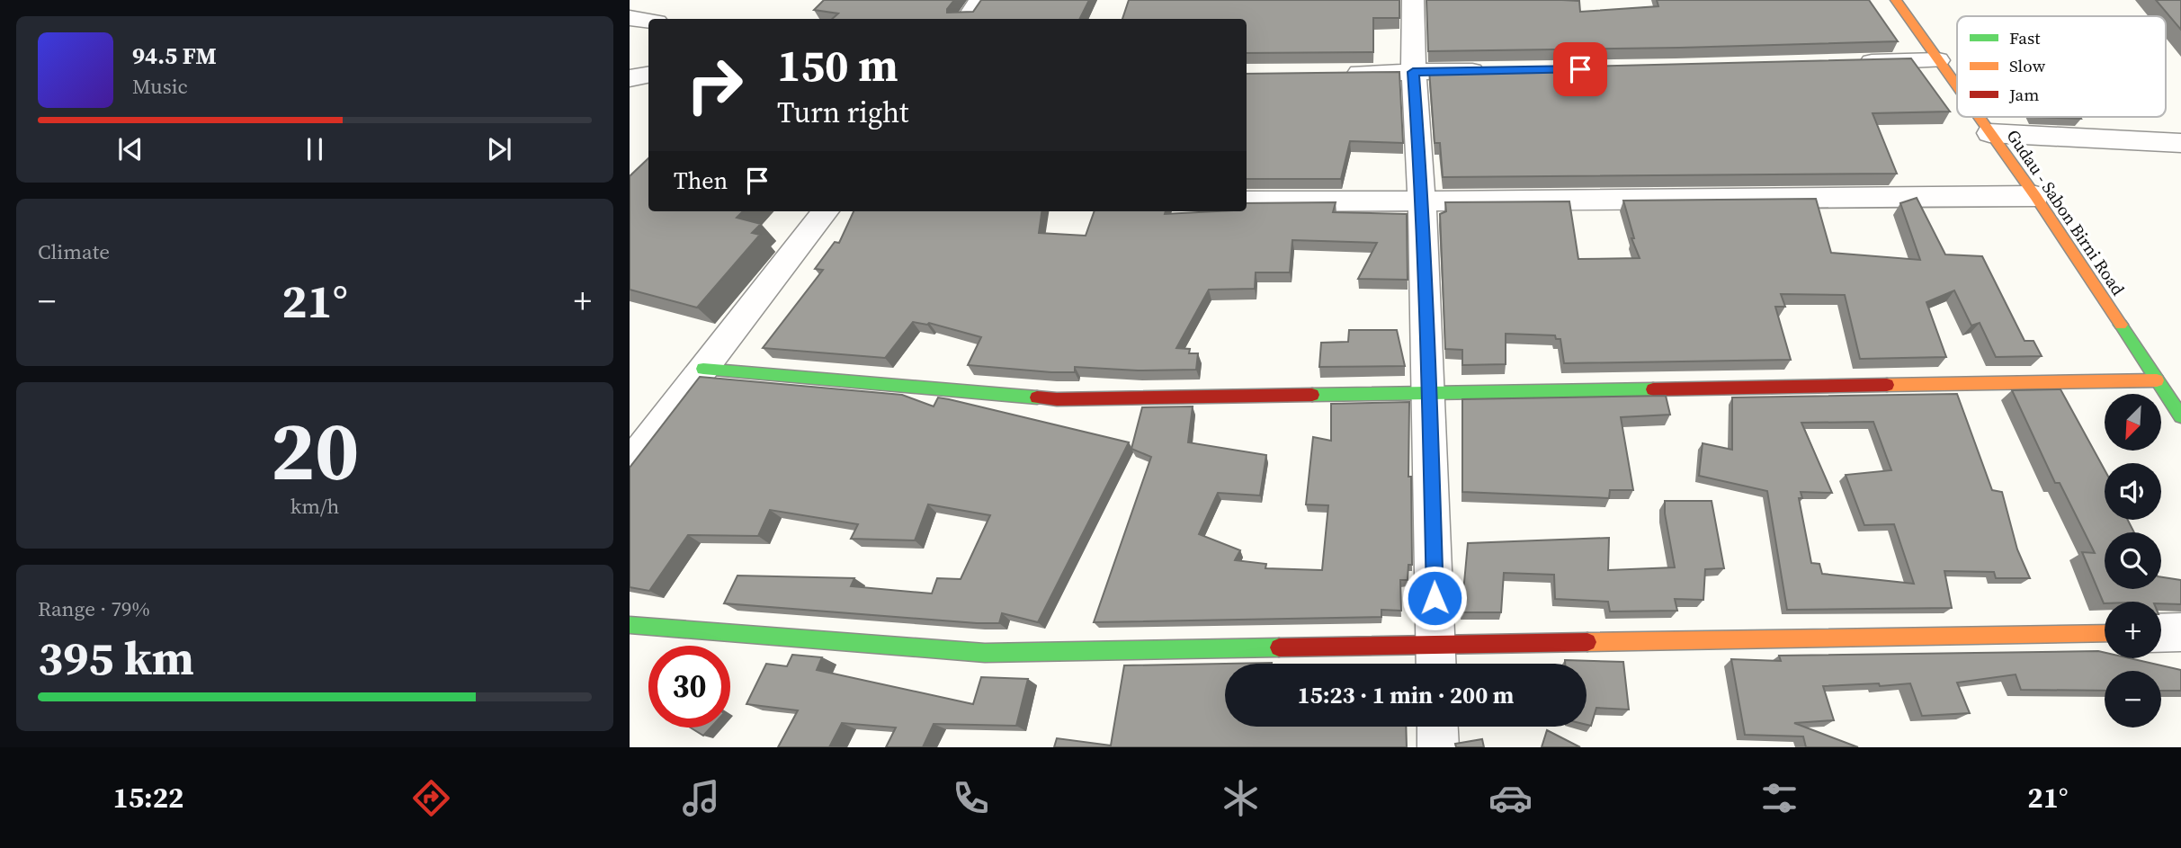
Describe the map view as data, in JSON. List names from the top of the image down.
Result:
{
  "streets": {
    "street": ["Gudau - Sabon Birni Road"]
  },
  "legend": ["Fast", "Slow", "Jam"],
  "north": "bottom left",
  "page": {
    "turn": ["150 m", "Turn right"],
    "song": ["94.5 FM", "Music"],
    "then": "Then",
    "tile": [
      "Climate",
      ["20", "km/h"],
      ["Range · 79%", "395 km"]
    ],
    "heat": ["−", "21°", "+"],
    "map_buttons": ["+", "−"],
    "limit": "30",
    "trip": "15:23 · 1 min · 200 m",
    "tabs": ["15:22", "21°"]
  }
}
